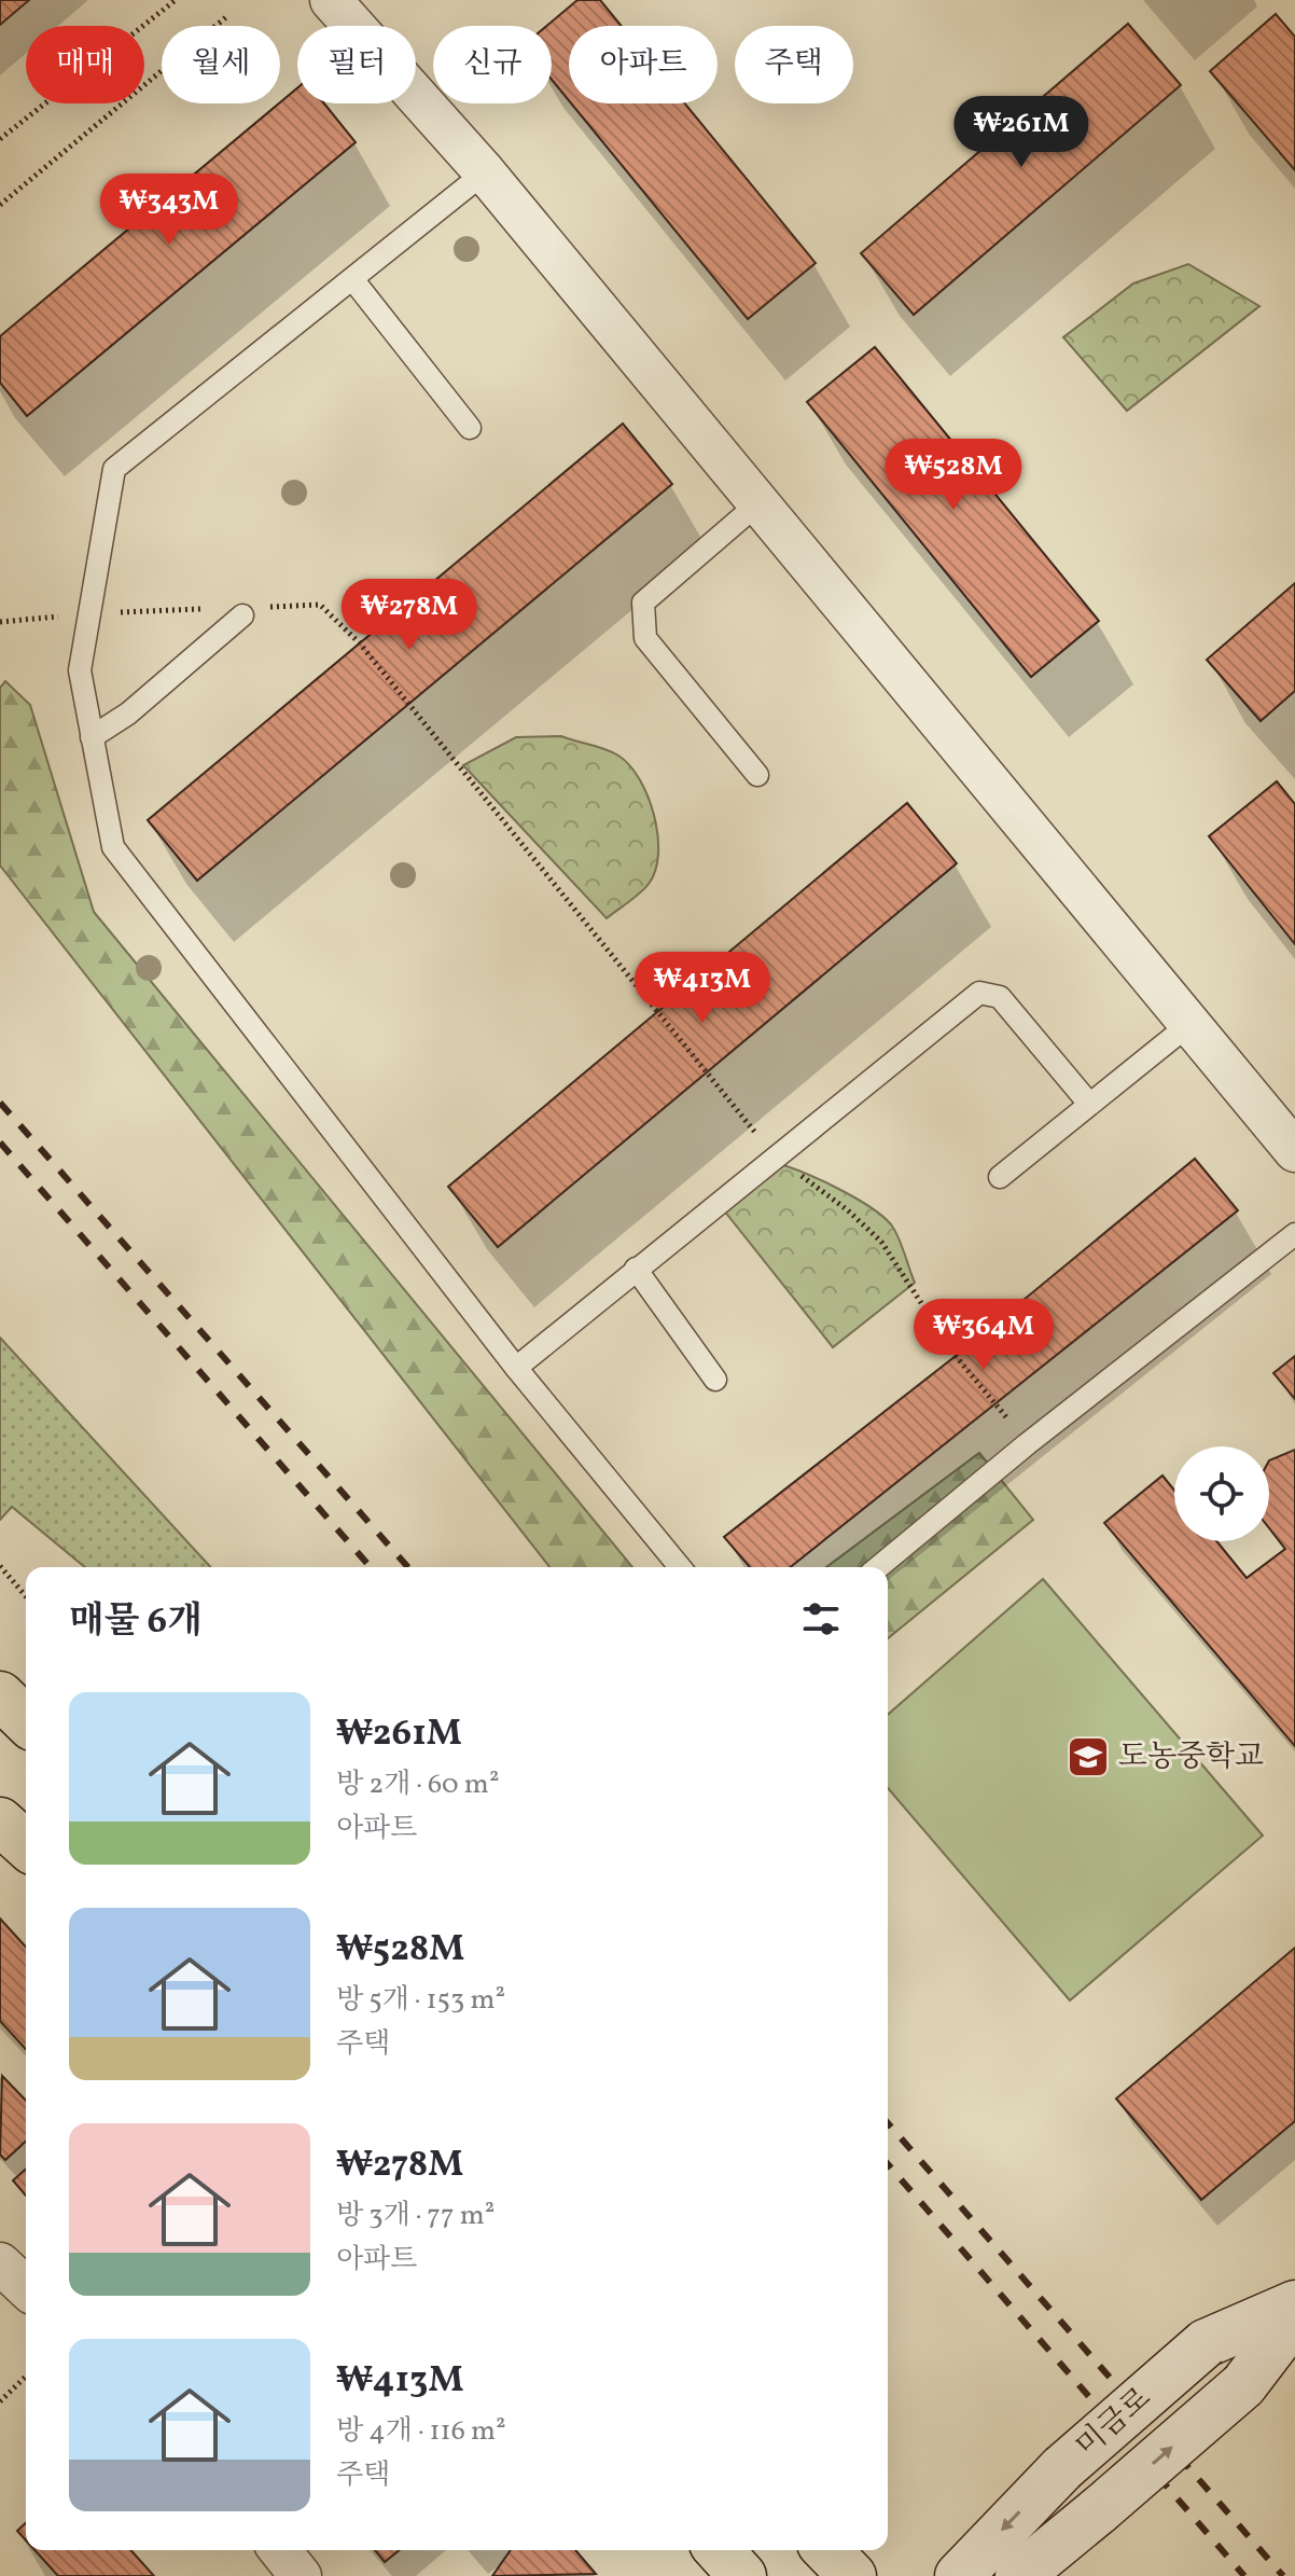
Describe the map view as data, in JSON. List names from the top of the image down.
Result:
{
  "streets": {
    "street": ["미금로"]
  },
  "places": {
    "school or university": ["도농중학교"]
  },
  "page": {
    "chip": [
      "매매",
      "월세",
      "필터",
      "신규",
      "아파트",
      "주택"
    ],
    "price": [
      "₩261M",
      "₩343M",
      "₩528M",
      "₩278M",
      "₩413M",
      "₩364M"
    ],
    "heading": "매물 6개",
    "list": [
      {
        "name": "₩261M",
        "note": "방 2개 · 60 m² · 아파트"
      },
      {
        "name": "₩528M",
        "note": "방 5개 · 153 m² · 주택"
      },
      {
        "name": "₩278M",
        "note": "방 3개 · 77 m² · 아파트"
      },
      {
        "name": "₩413M",
        "note": "방 4개 · 116 m² · 주택"
      }
    ]
  }
}
